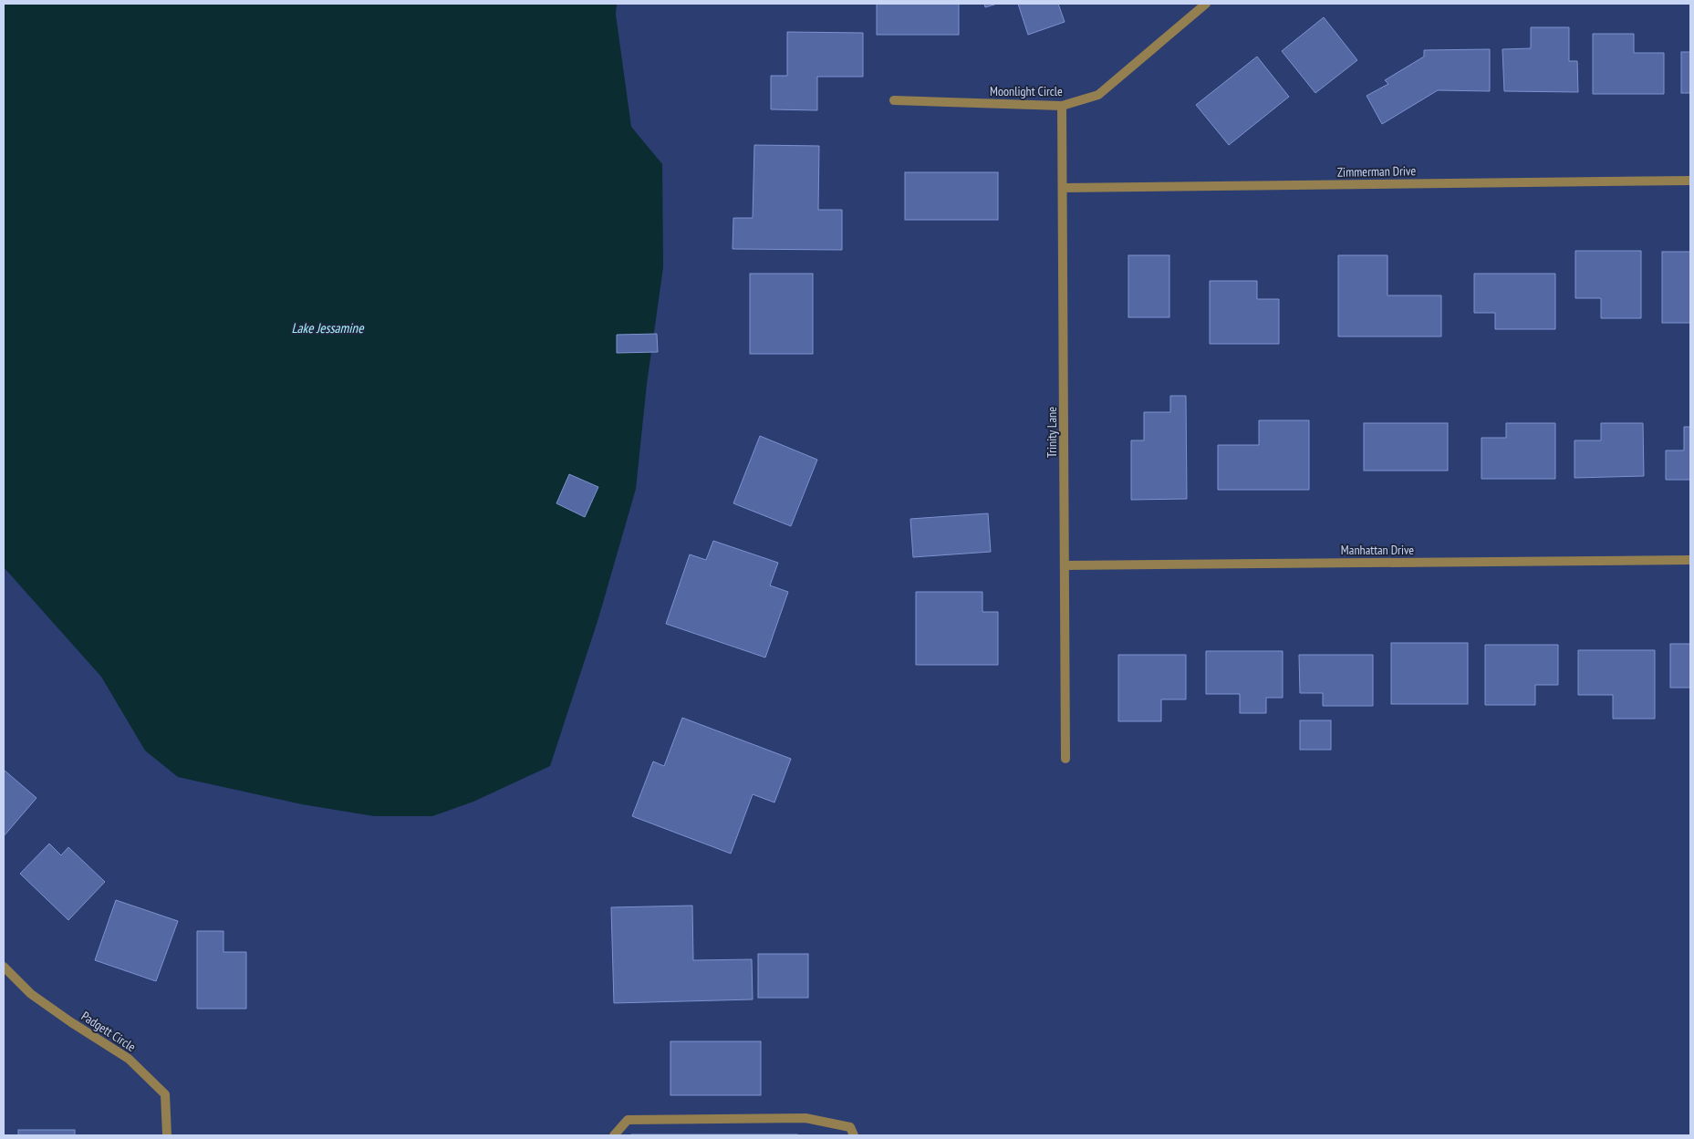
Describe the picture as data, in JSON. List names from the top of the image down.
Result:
{
  "streets": {
    "street": [
      "Moonlight Circle",
      "Zimmerman Drive",
      "Trinity Lane",
      "Manhattan Drive",
      "Padgett Circle"
    ]
  },
  "crossings": [
    ["Moonlight Circle", "Trinity Lane"],
    ["Zimmerman Drive", "Trinity Lane"],
    ["Trinity Lane", "Manhattan Drive"]
  ],
  "water": ["Lake Jessamine"]
}
